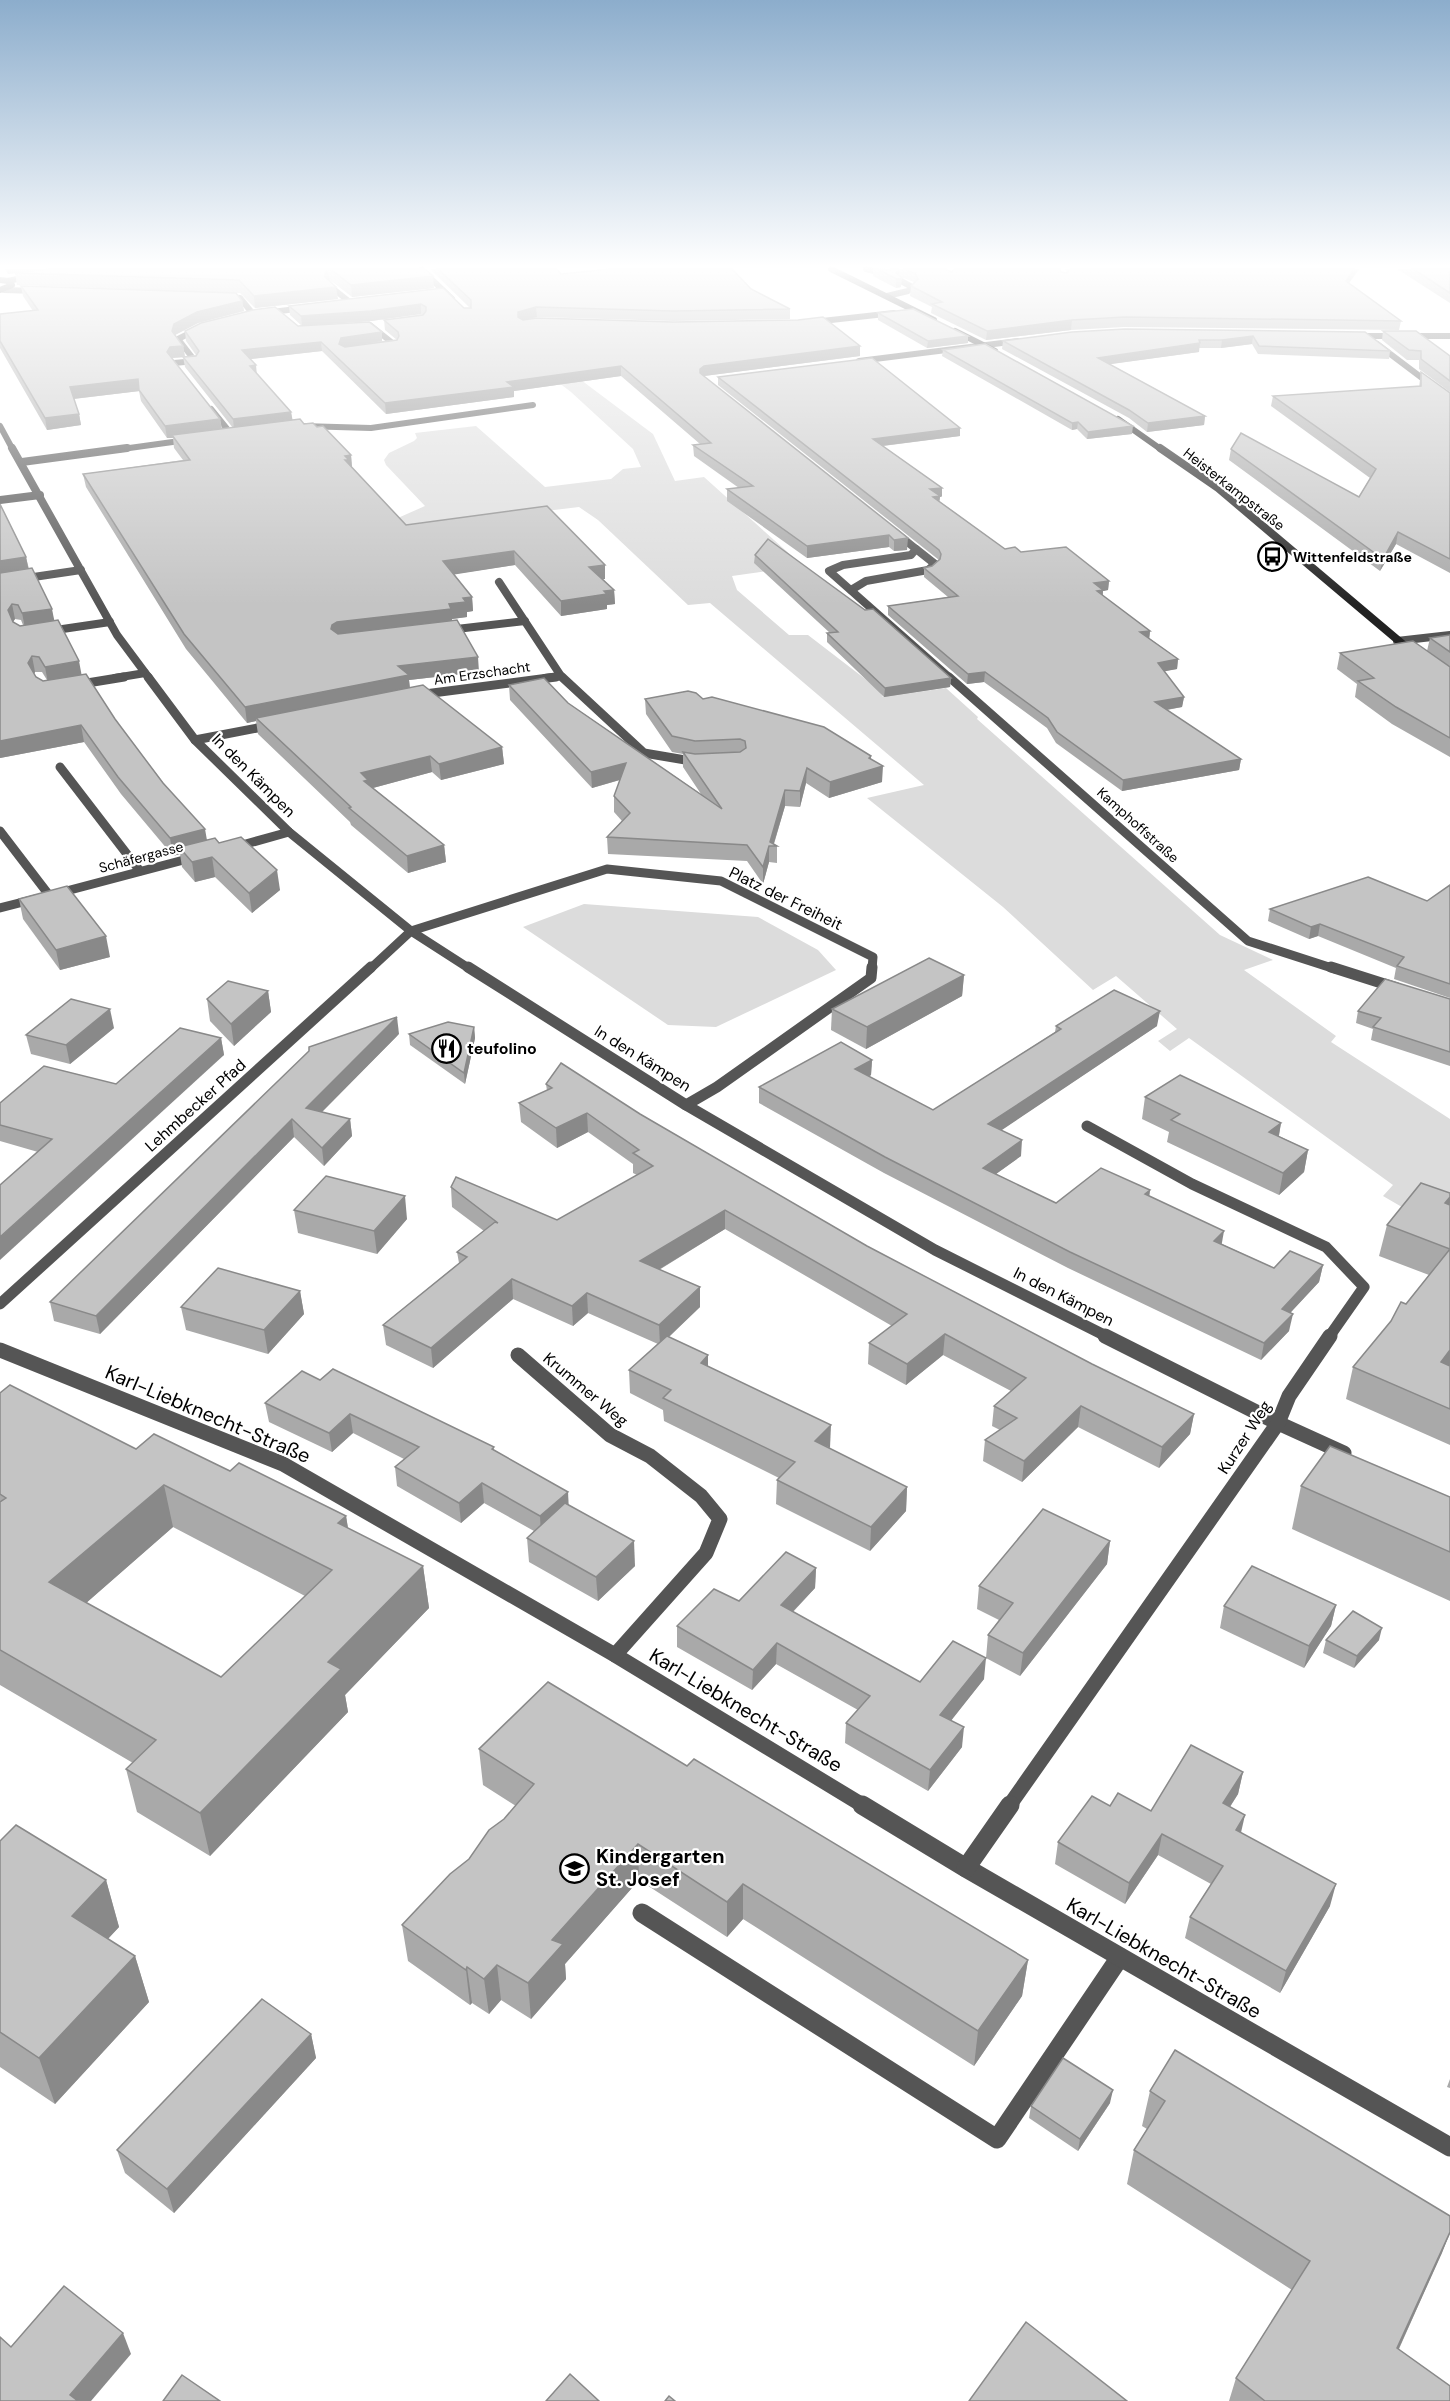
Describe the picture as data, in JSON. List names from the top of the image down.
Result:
{
  "streets": {
    "street": [
      "Heisterkampstraße",
      "Am Erzschacht",
      "In den Kämpen",
      "Kamphoffstraße",
      "Schäfergasse",
      "Platz der Freiheit",
      "Lehmbecker Pfad",
      "Krummer Weg",
      "Karl-Liebknecht-Straße",
      "Kurzer Weg"
    ]
  },
  "crossings": [
    ["In den Kämpen", "Platz der Freiheit"],
    ["In den Kämpen", "Lehmbecker Pfad"],
    ["In den Kämpen", "Kurzer Weg"],
    ["Platz der Freiheit", "Lehmbecker Pfad"],
    ["Krummer Weg", "Karl-Liebknecht-Straße"],
    ["Karl-Liebknecht-Straße", "Kurzer Weg"]
  ],
  "places": {
    "bus stop": ["Wittenfeldstraße"],
    "restaurant": ["teufolino"],
    "school or university": ["Kindergarten St. Josef"]
  }
}
